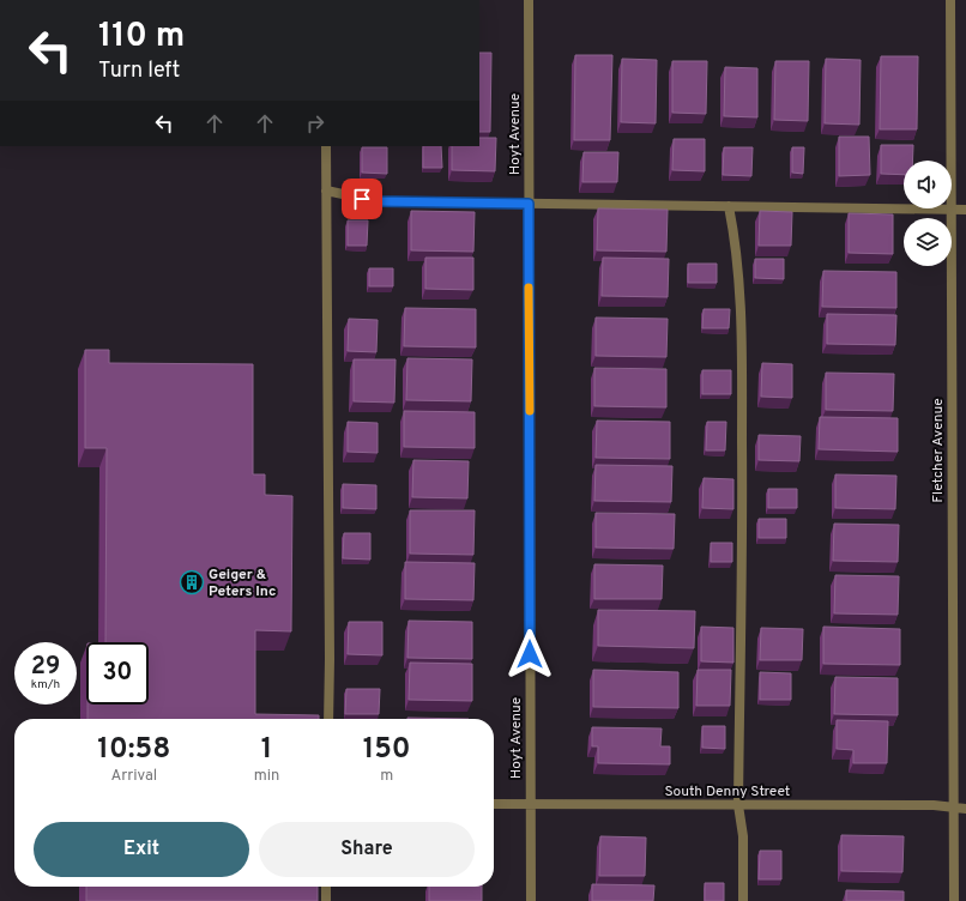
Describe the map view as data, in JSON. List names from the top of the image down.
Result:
{
  "streets": {
    "street": ["Hoyt Avenue", "Fletcher Avenue", "South Denny Street"]
  },
  "crossings": [
    ["Hoyt Avenue", "South Denny Street"],
    ["Fletcher Avenue", "South Denny Street"]
  ],
  "places": {
    "building": ["Geiger & Peters Inc"]
  },
  "page": {
    "turn": ["110 m", "Turn left"],
    "speed": "29 km/h",
    "limit": "30",
    "eta": [
      "10:58",
      "Arrival",
      "1",
      "min",
      "150",
      "m"
    ],
    "buttons": ["Exit", "Share"]
  }
}
